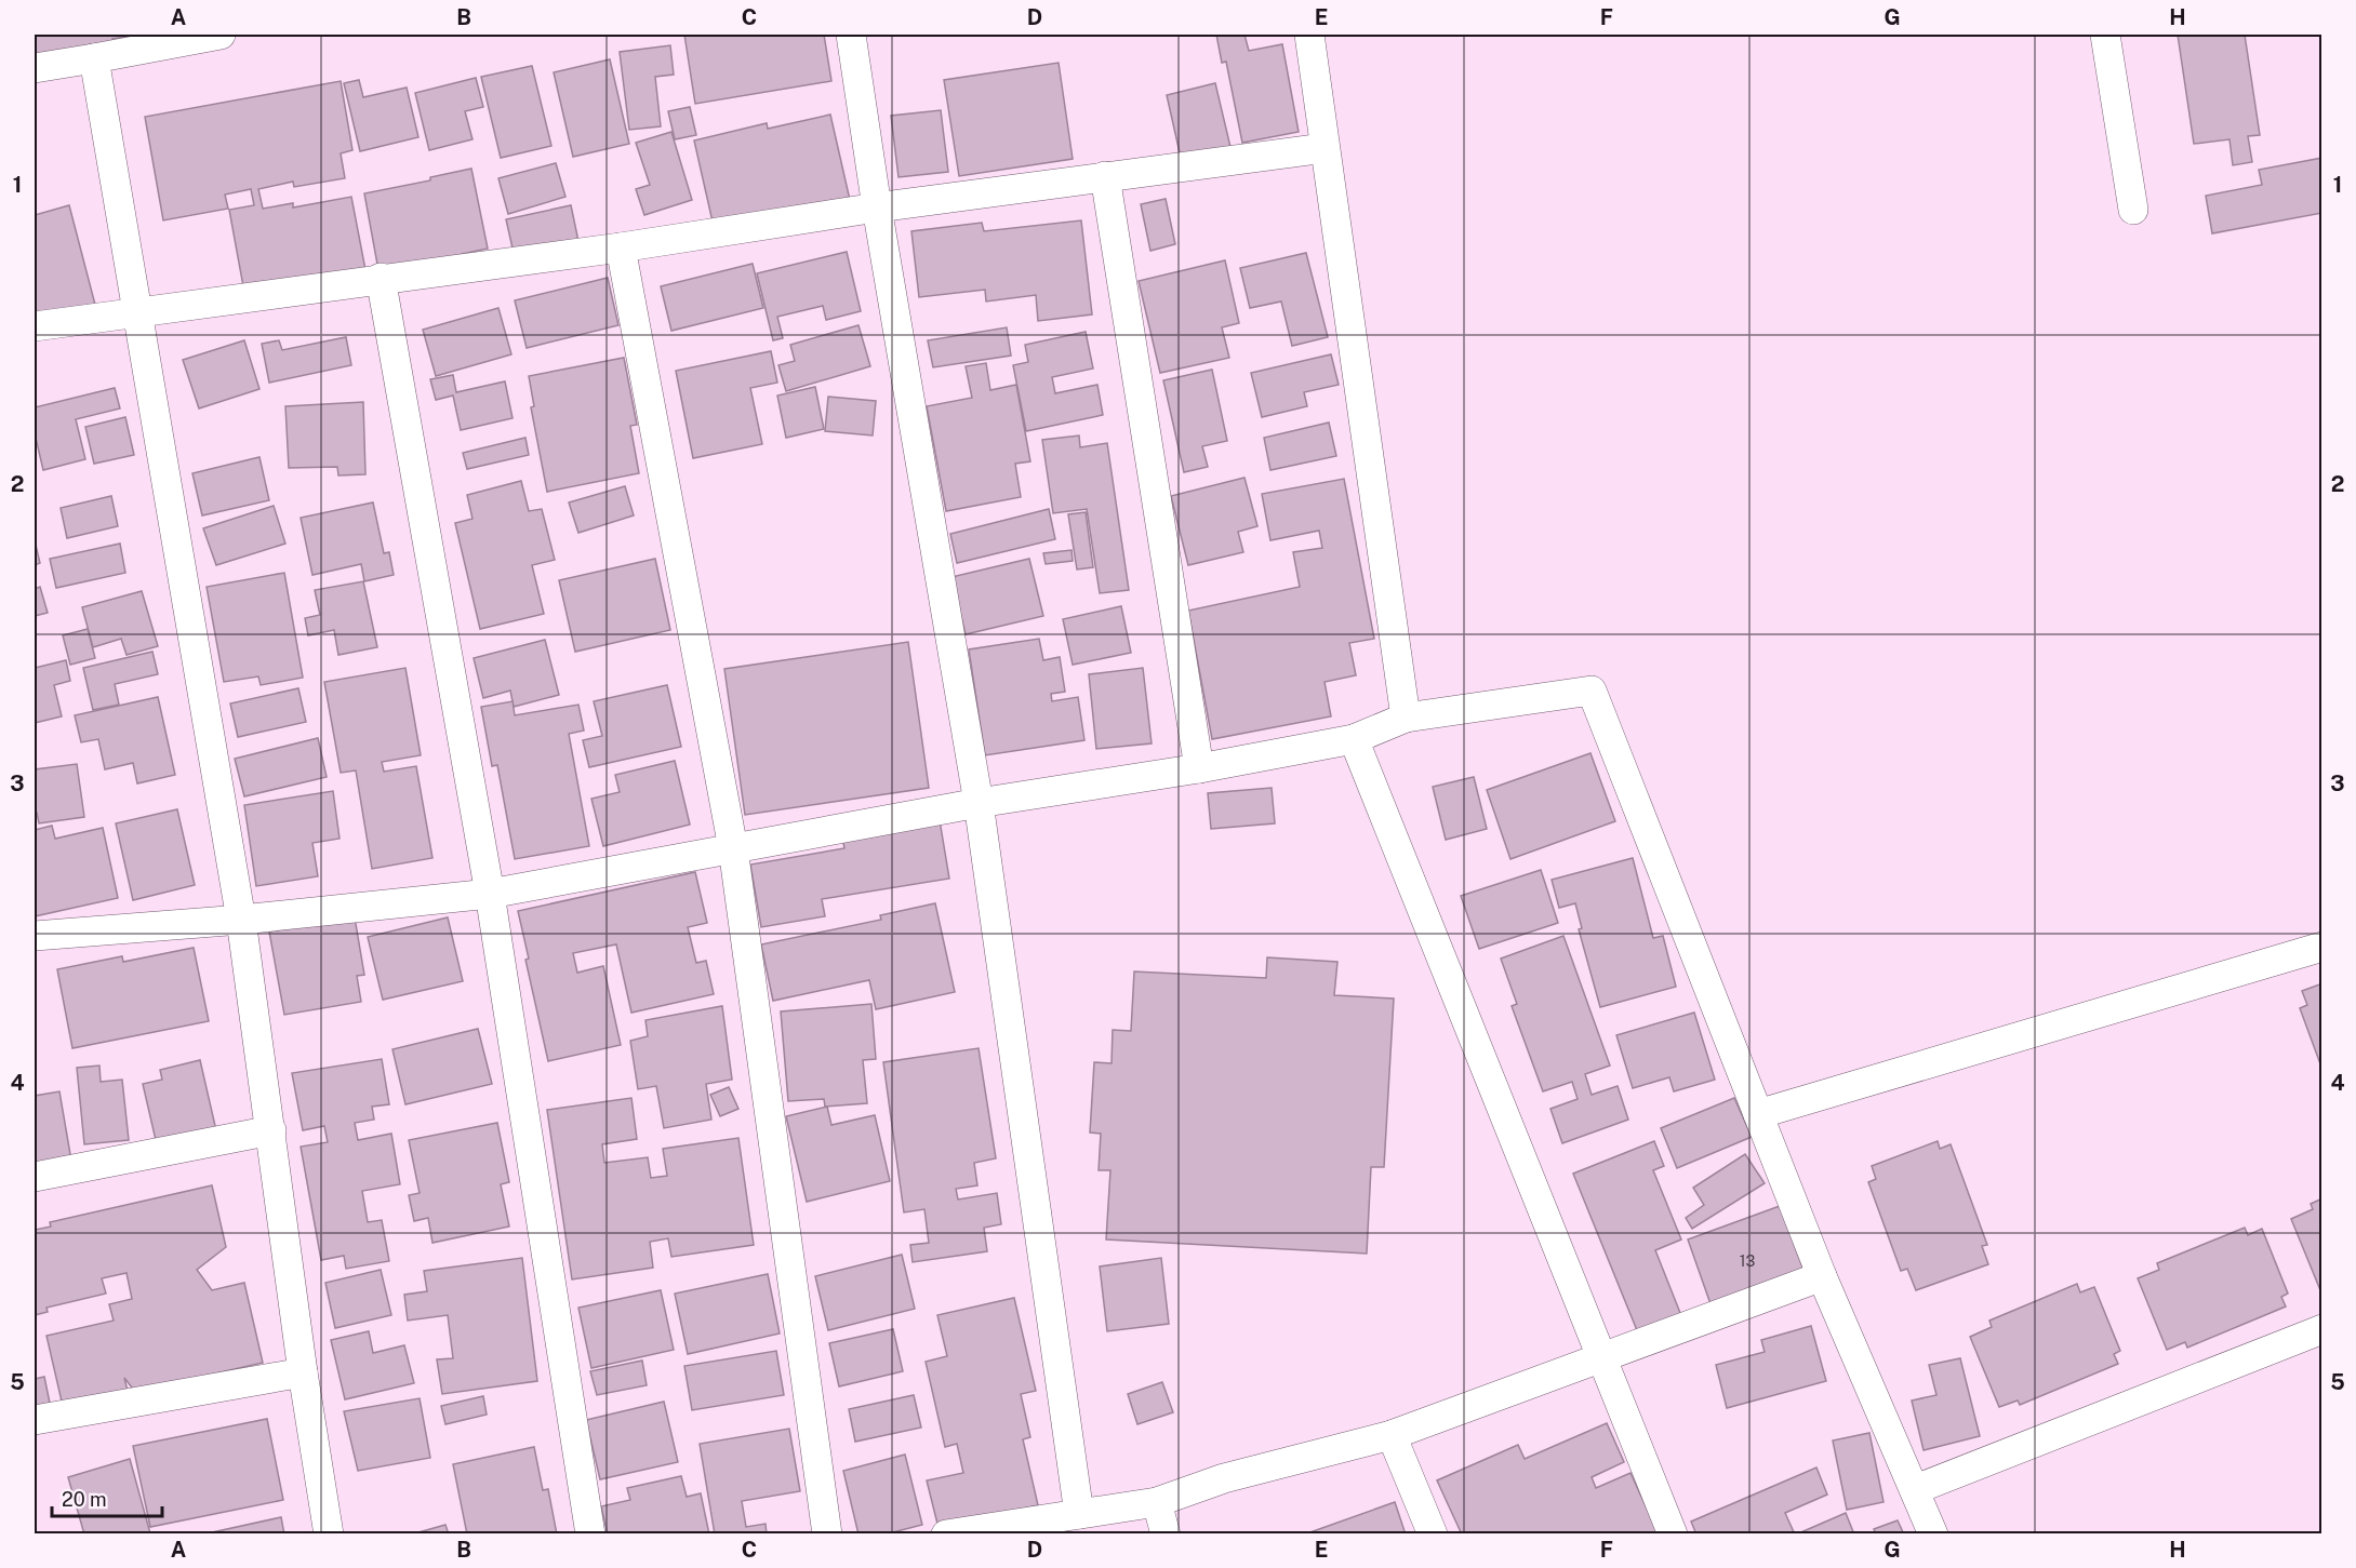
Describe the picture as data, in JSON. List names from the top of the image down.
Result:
{
  "house_numbers": ["13"],
  "scale_bar": "20 m",
  "grid": {
    "columns": [
      "A",
      "B",
      "C",
      "D",
      "E",
      "F",
      "G",
      "H"
    ],
    "rows": [
      "1",
      "2",
      "3",
      "4",
      "5"
    ]
  }
}
